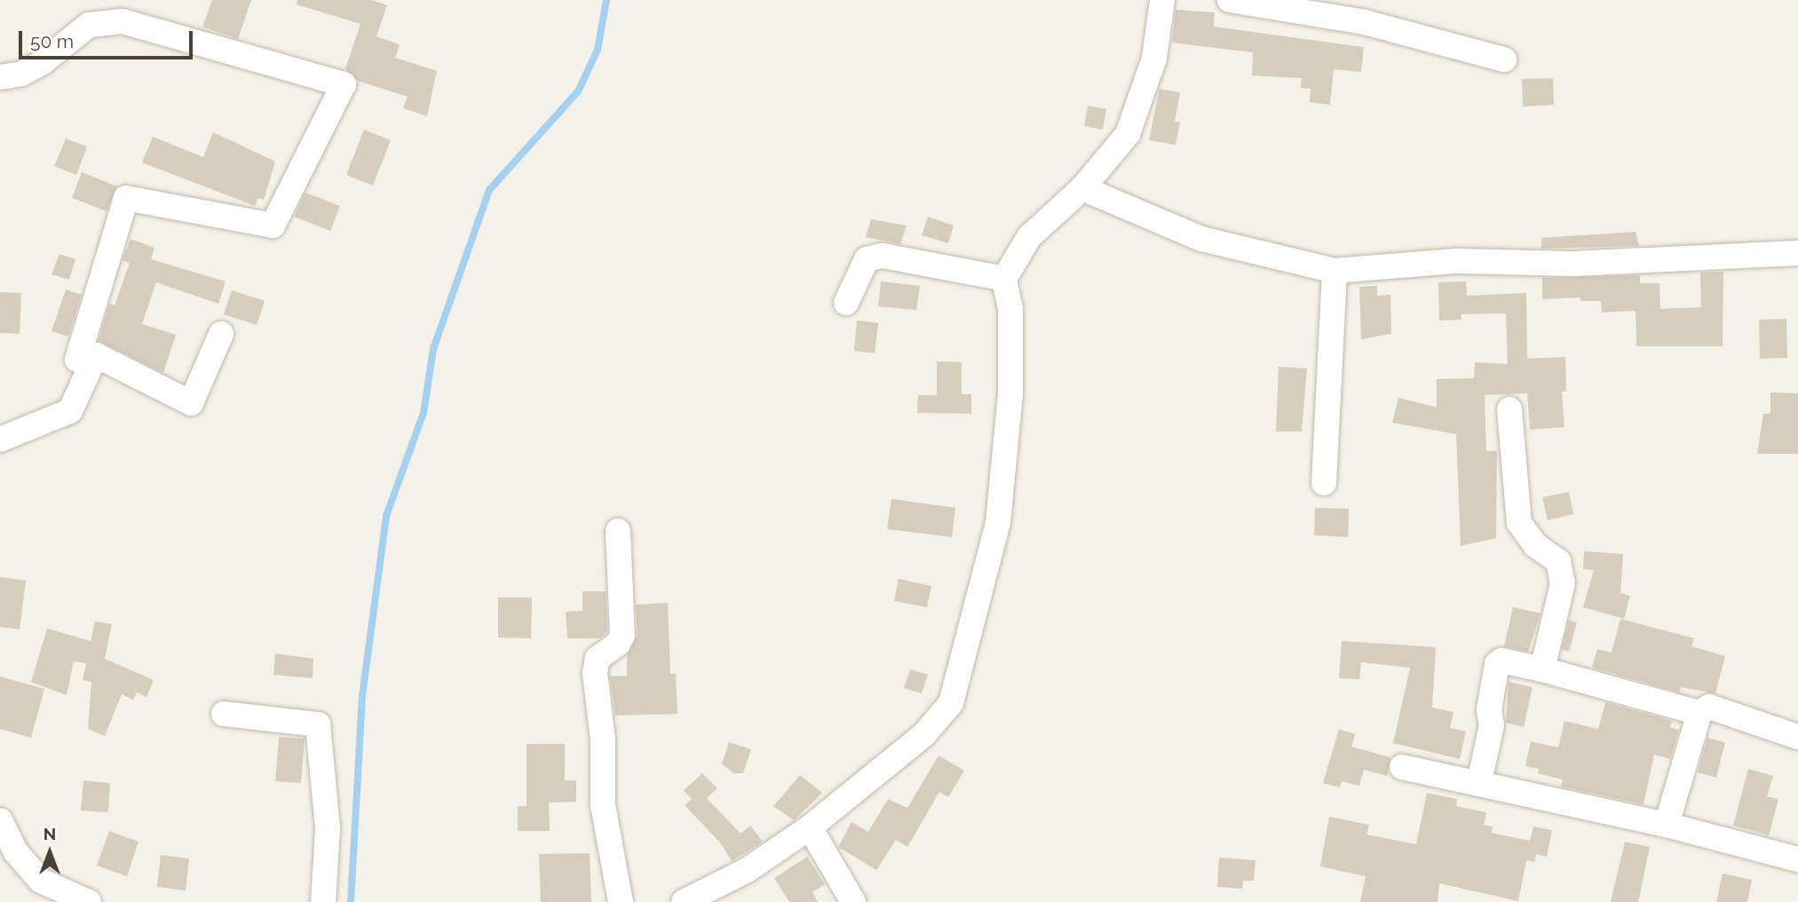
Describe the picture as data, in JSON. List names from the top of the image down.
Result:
{
  "scale_bar": "50 m",
  "north": "top"
}
